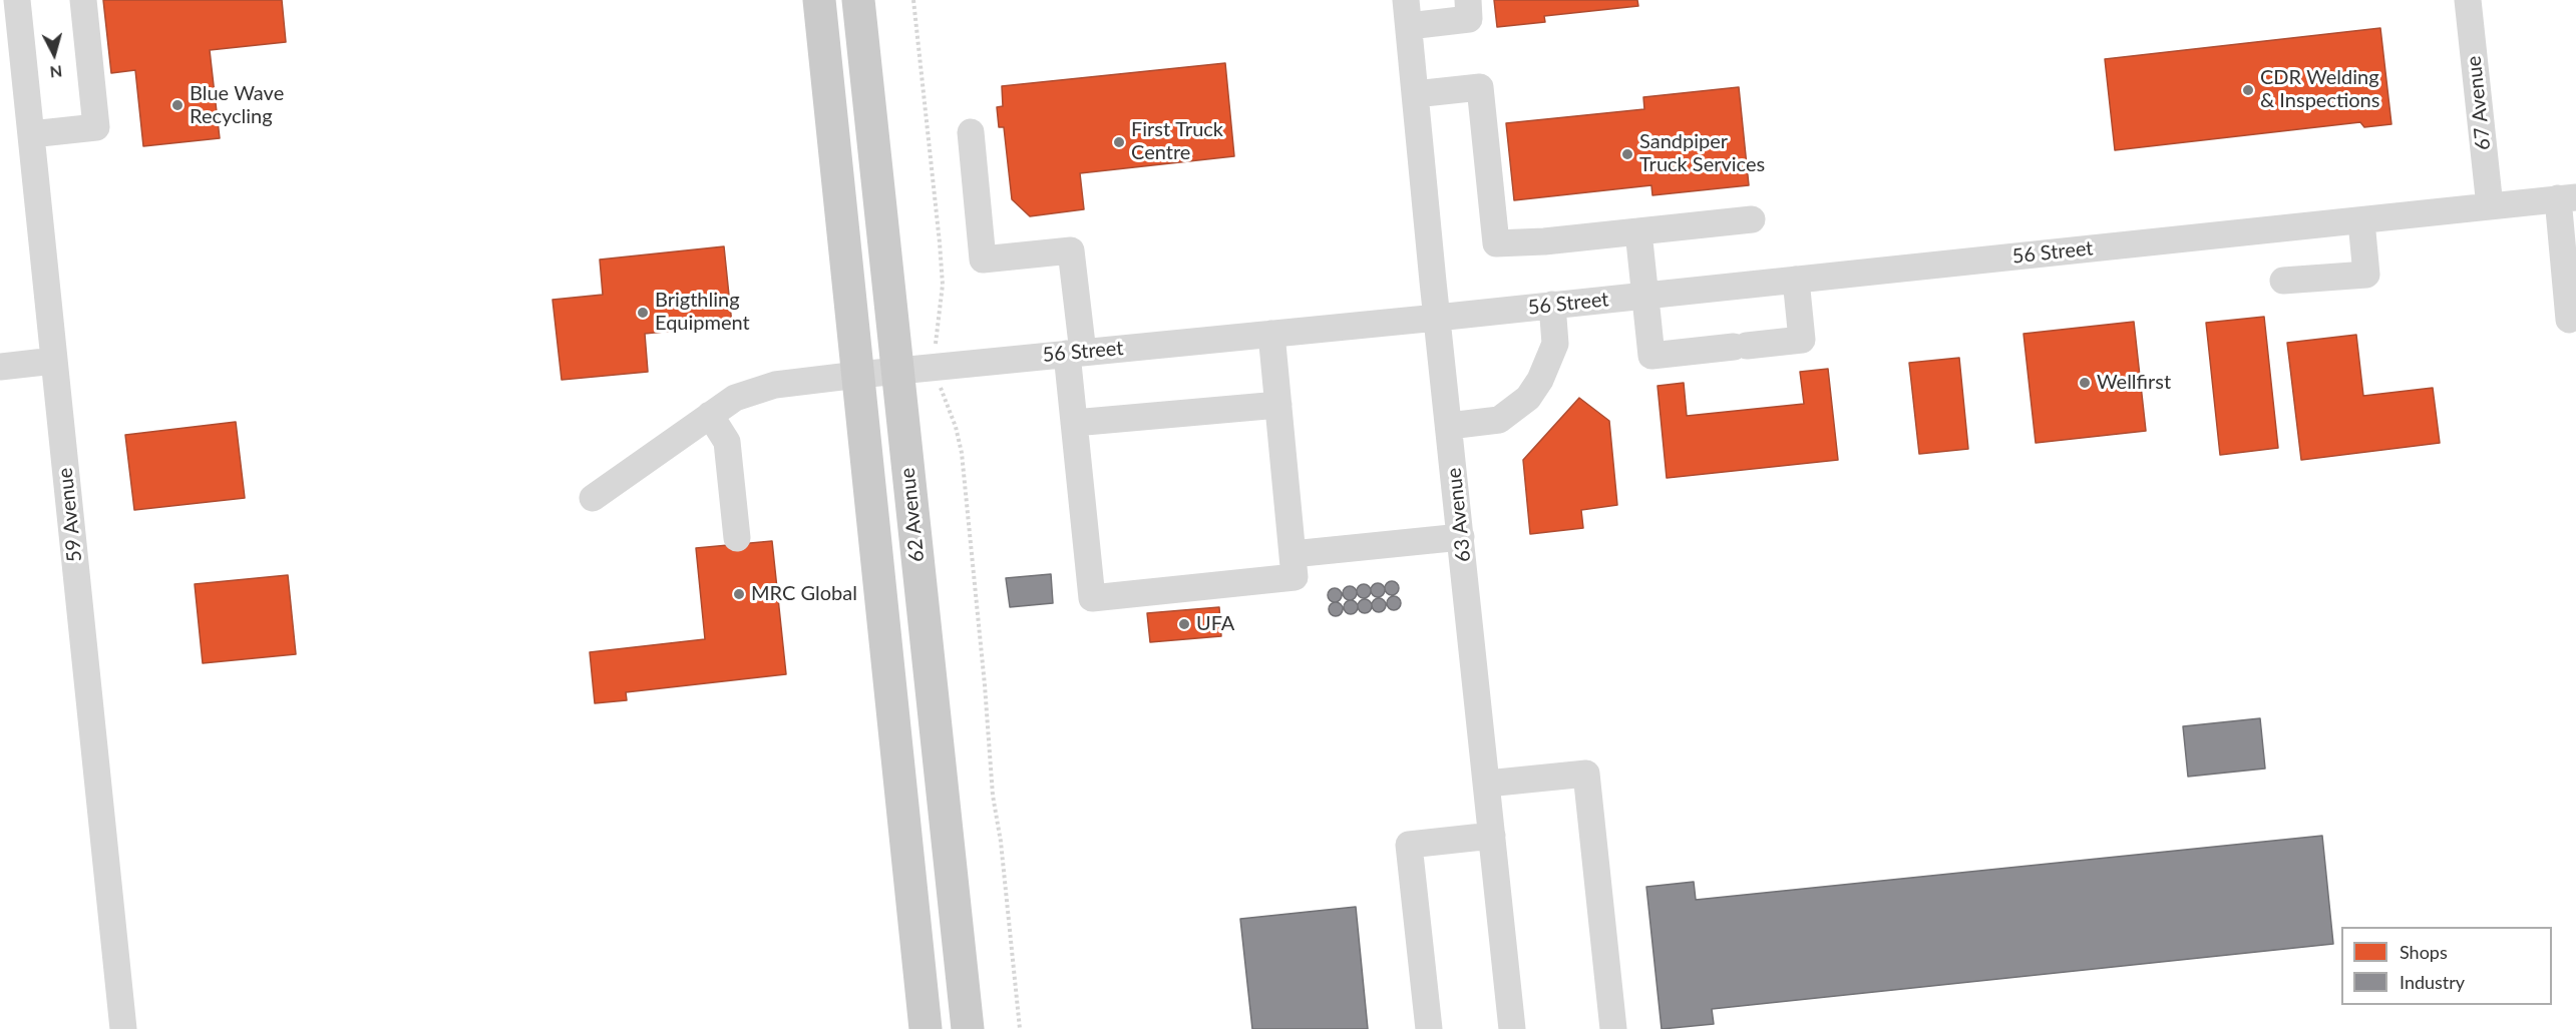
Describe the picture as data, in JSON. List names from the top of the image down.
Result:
{
  "streets": {
    "main road": ["62 Avenue"],
    "street": [
      "67 Avenue",
      "56 Street",
      "59 Avenue",
      "63 Avenue"
    ]
  },
  "crossings": [
    ["67 Avenue", "56 Street"],
    ["56 Street", "62 Avenue"],
    ["56 Street", "63 Avenue"]
  ],
  "places": [
    "CDR Welding & Inspections",
    "Blue Wave Recycling",
    "First Truck Centre",
    "Sandpiper Truck Services",
    "Brigthling Equipment",
    "Wellfirst",
    "MRC Global",
    "UFA"
  ],
  "legend": ["Shops", "Industry"],
  "north": "bottom"
}
